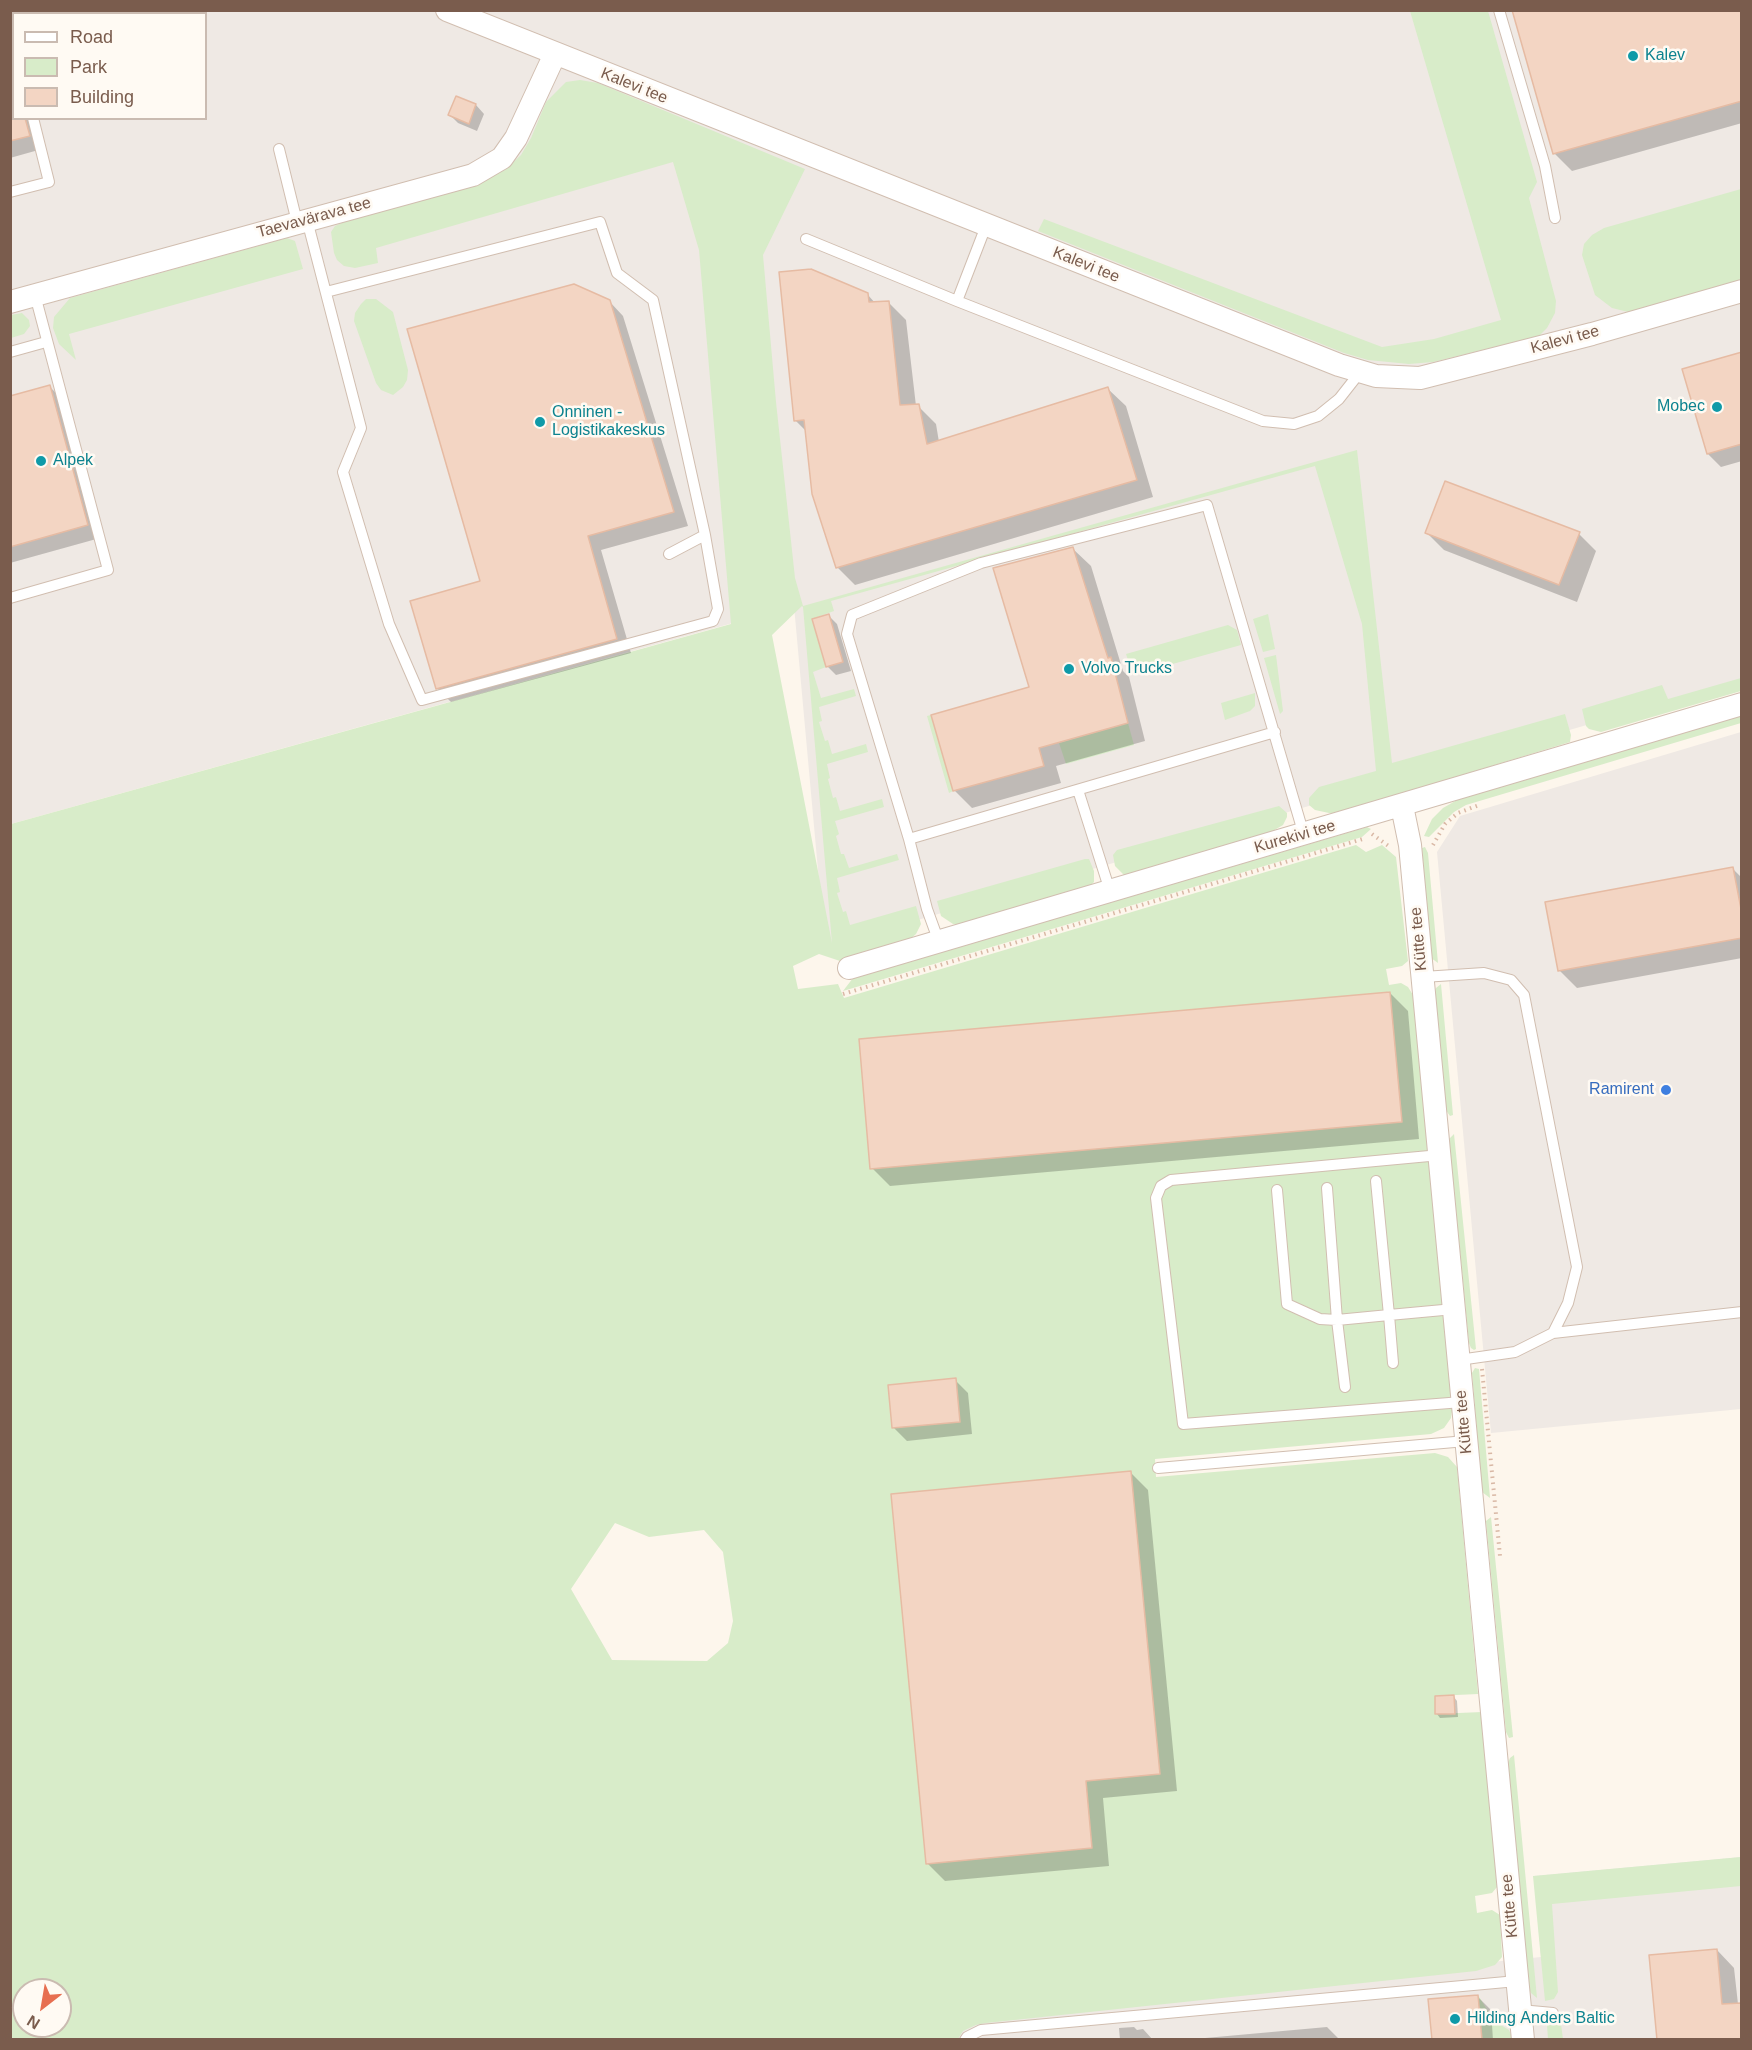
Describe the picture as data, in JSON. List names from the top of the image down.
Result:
{
  "streets": {
    "street": [
      "Kalevi tee",
      "Taevavärava tee",
      "Kurekivi tee",
      "Kütte tee"
    ]
  },
  "crossings": [
    ["Kalevi tee", "Taevavärava tee"],
    ["Kurekivi tee", "Kütte tee"]
  ],
  "places": [
    "Kalev",
    "Mobec",
    "Onninen - Logistikakeskus",
    "Alpek",
    "Volvo Trucks",
    "Ramirent",
    "Hilding Anders Baltic"
  ],
  "legend": ["Road", "Park", "Building"],
  "north": "bottom left"
}
